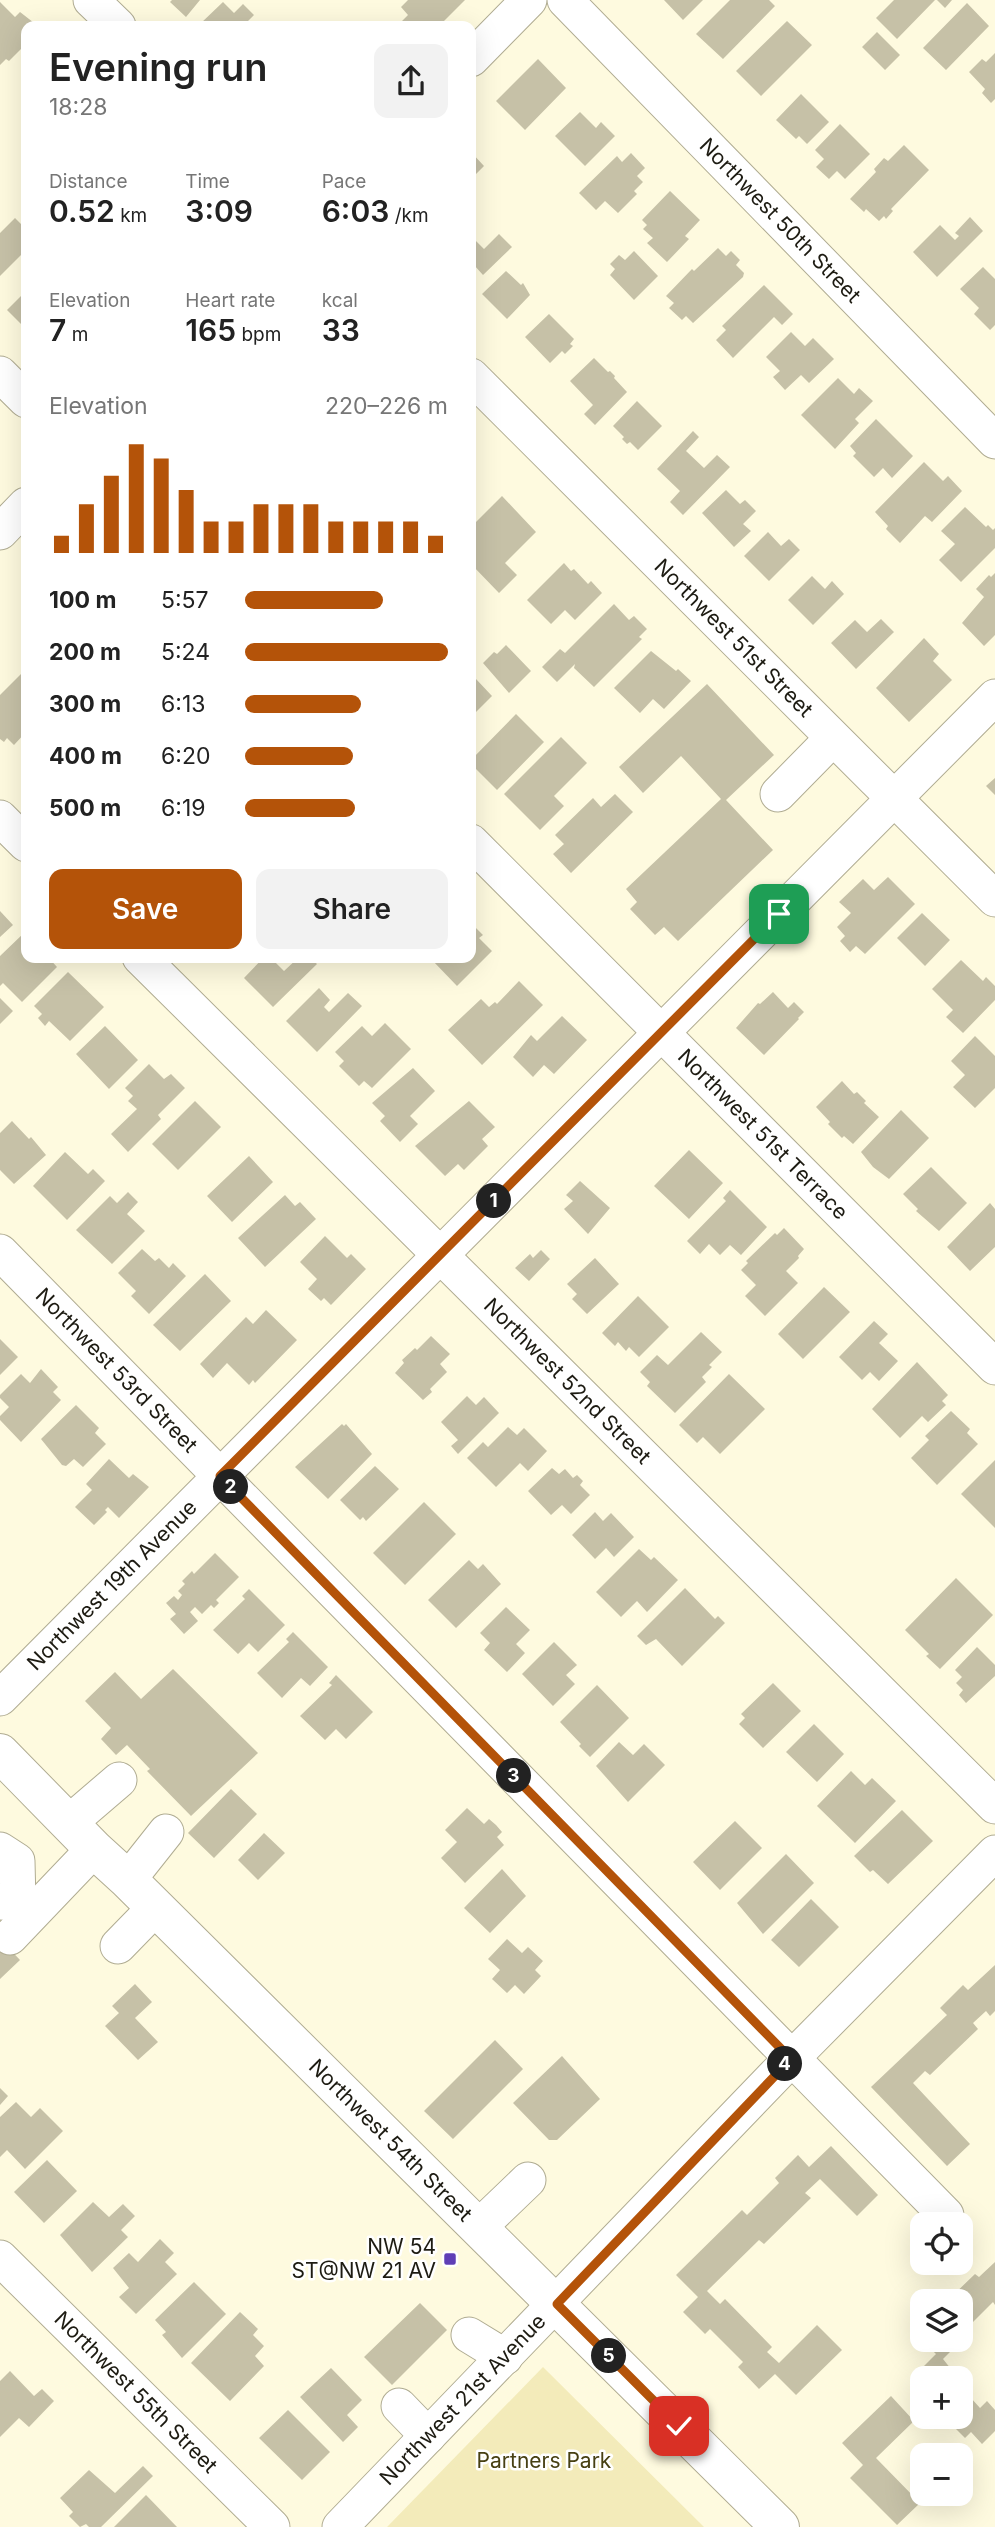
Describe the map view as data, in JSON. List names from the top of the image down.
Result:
{
  "streets": {
    "main road": ["Northwest 54th Street"],
    "street": [
      "Northwest 50th Street",
      "Northwest 51st Street",
      "Northwest 51st Terrace",
      "Northwest 53rd Street",
      "Northwest 52nd Street",
      "Northwest 19th Avenue",
      "Northwest 55th Street",
      "Northwest 21st Avenue"
    ]
  },
  "crossings": [
    ["Northwest 51st Street", "Northwest 19th Avenue"],
    ["Northwest 51st Terrace", "Northwest 19th Avenue"],
    ["Northwest 53rd Street", "Northwest 19th Avenue"],
    ["Northwest 53rd Street", "Northwest 21st Avenue"],
    ["Northwest 52nd Street", "Northwest 19th Avenue"],
    ["Northwest 54th Street", "Northwest 21st Avenue"]
  ],
  "parks": ["Partners Park"],
  "places": {
    "transit": ["NW 54 ST@NW 21 AV"]
  },
  "page": {
    "heading": ["Evening run", "18:28"],
    "stats": [
      ["Distance", "0.52 km"],
      ["Time", "3:09"],
      ["Pace", "6:03 /km"],
      ["Elevation", "7 m"],
      ["Heart rate", "165 bpm"],
      ["kcal", "33"]
    ],
    "chart": ["Elevation", "220–226 m"],
    "list": [
      {
        "name": "100 m",
        "note": "5:57"
      },
      {
        "name": "200 m",
        "note": "5:24"
      },
      {
        "name": "300 m",
        "note": "6:13"
      },
      {
        "name": "400 m",
        "note": "6:20"
      },
      {
        "name": "500 m",
        "note": "6:19"
      }
    ],
    "buttons": ["Save", "Share"],
    "pins": [
      "1",
      "2",
      "3",
      "4",
      "5"
    ],
    "map_buttons": ["+", "−"]
  }
}
